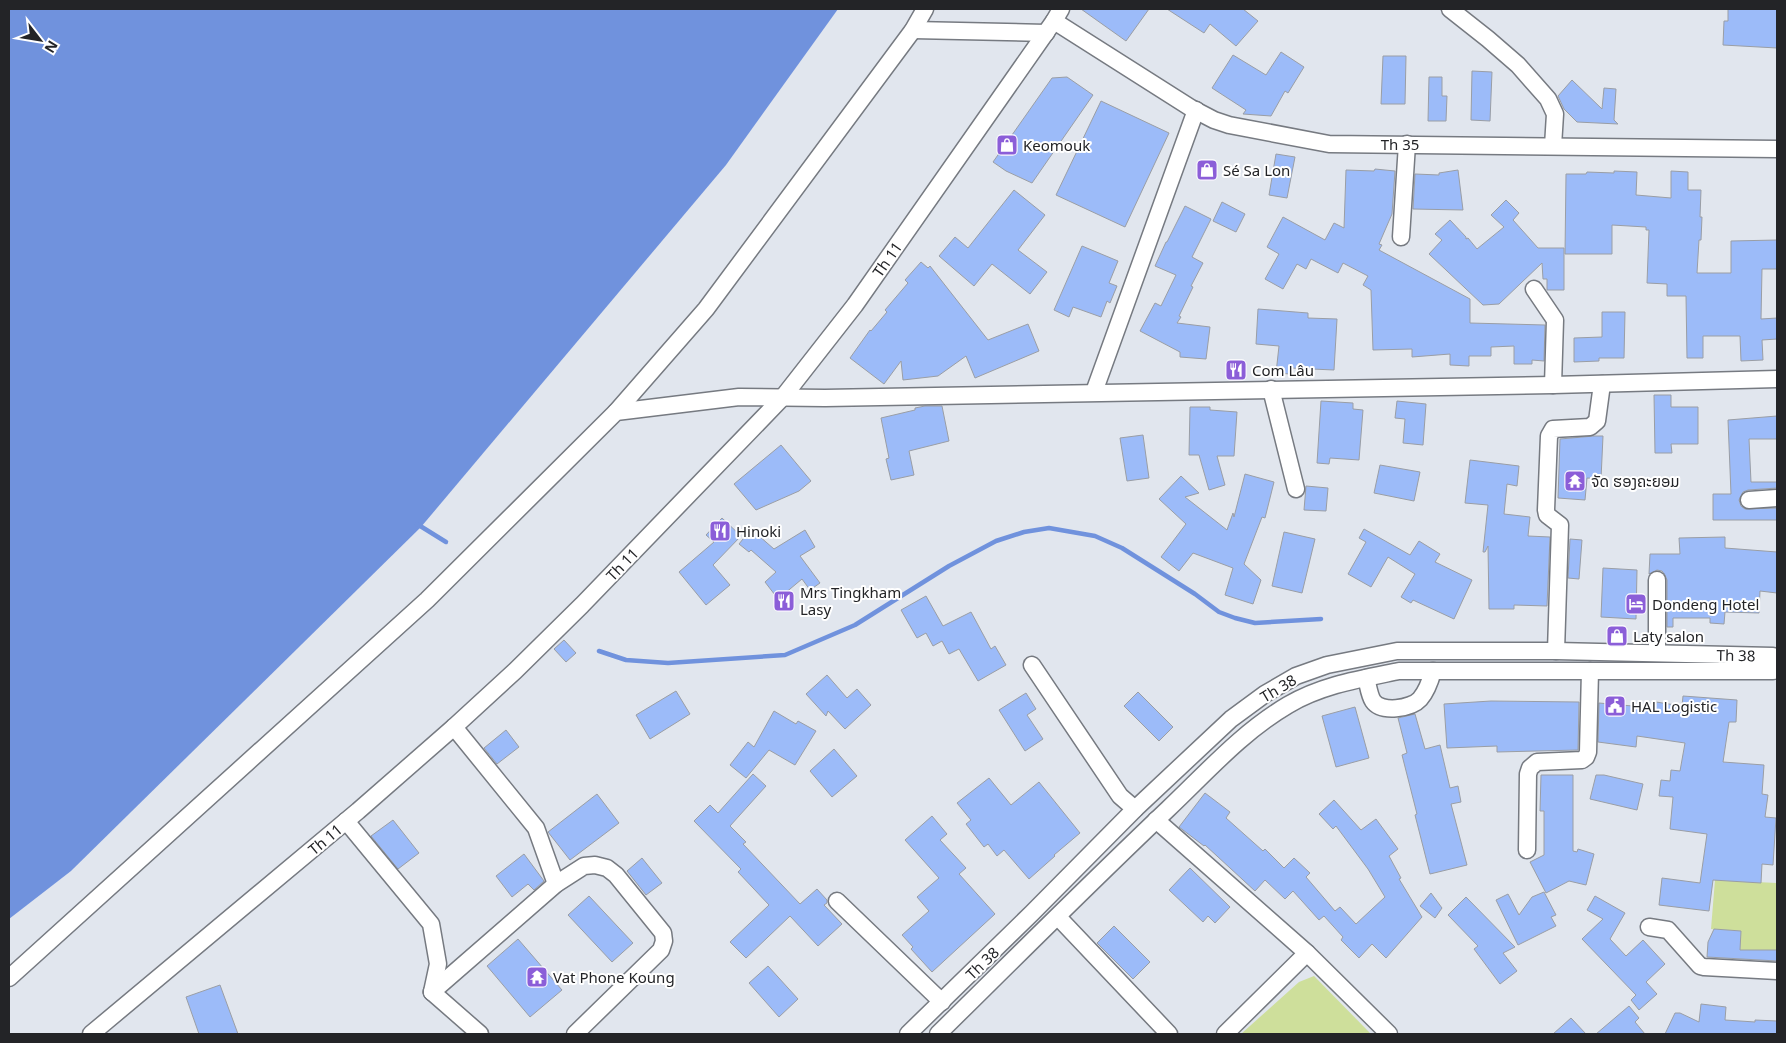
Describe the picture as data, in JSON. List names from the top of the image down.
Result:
{
  "streets": {
    "street": ["Th 35", "Th 11", "Th 38"]
  },
  "crossings": [
    ["Th 35", "Th 11"]
  ],
  "places": {
    "shop": ["Keomouk", "Sé Sa Lon", "Laty salon"],
    "restaurant": ["Com Lâu", "Hinoki", "Mrs Tingkham Lasy"],
    "temple": ["ຈັດ ຮອງຄະຍອມ", "Vat Phone Koung"],
    "hotel": ["Dondeng Hotel"],
    "public building": ["HAL Logistic"]
  },
  "north": "bottom right"
}
